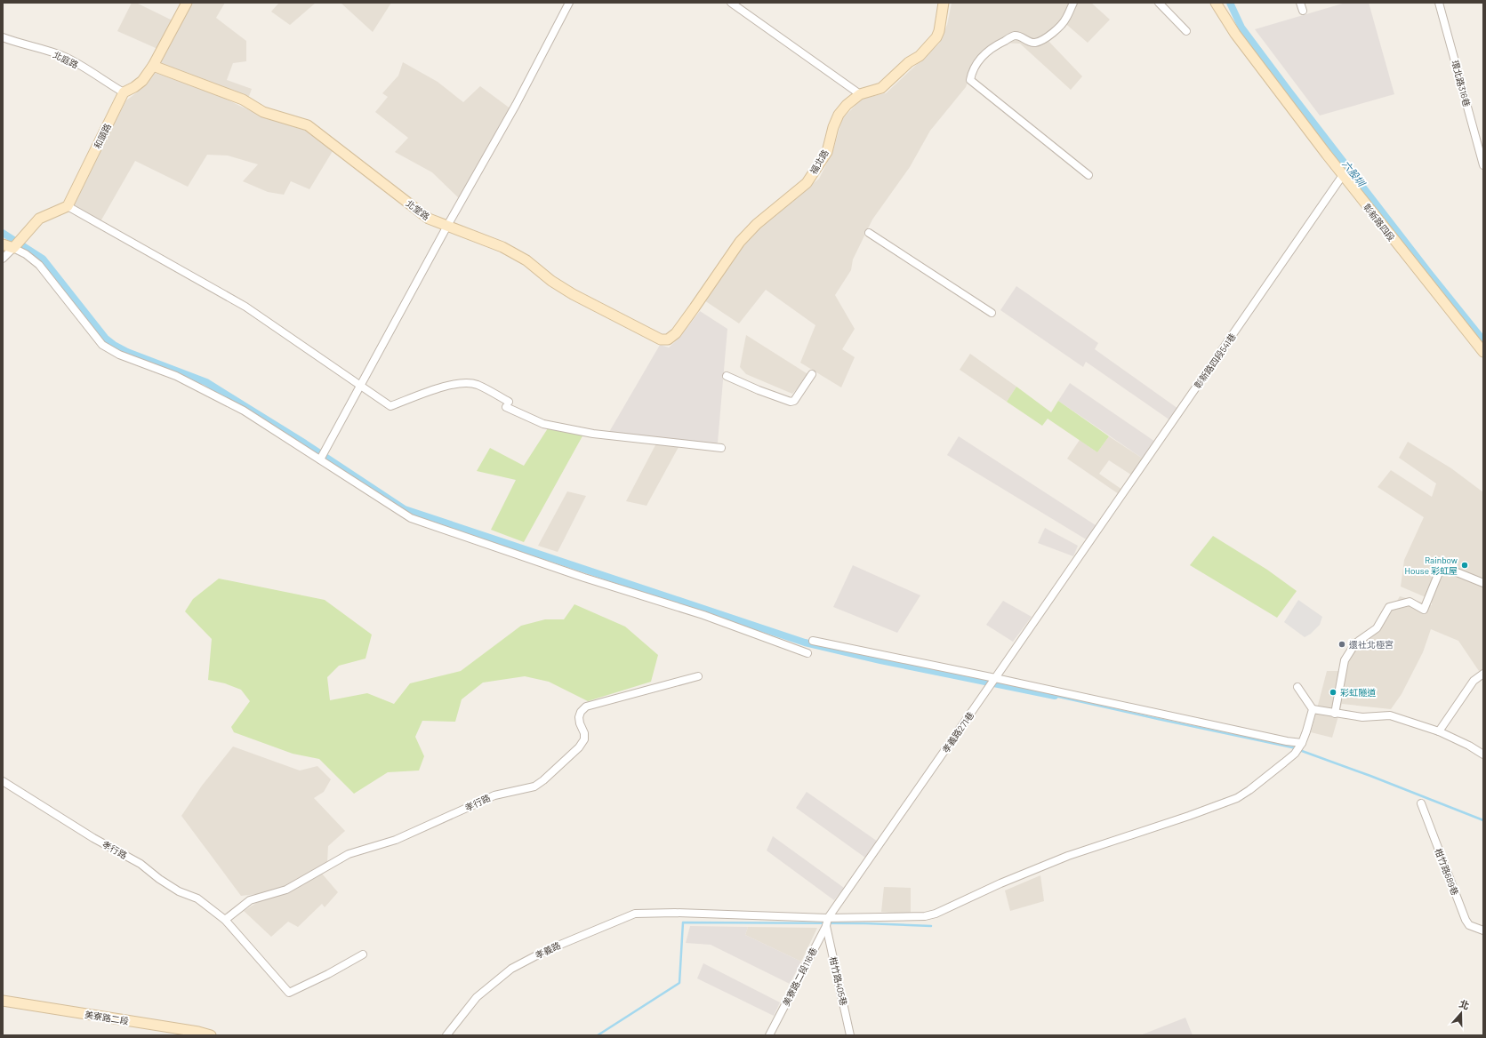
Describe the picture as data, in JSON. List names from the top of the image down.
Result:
{
  "streets": {
    "street": [
      "北庭路",
      "環北路316巷",
      "和頭路",
      "福北路",
      "北堂路",
      "彰新路四段",
      "彰新路四段541巷",
      "孝義路271巷",
      "孝行路",
      "柑竹路689巷",
      "孝義路",
      "美寮路二段116巷",
      "柑竹路405巷",
      "美寮路二段"
    ]
  },
  "crossings": [
    ["北庭路", "和頭路"],
    ["福北路", "北堂路"],
    ["彰新路四段", "彰新路四段541巷"],
    ["彰新路四段541巷", "孝義路271巷"],
    ["孝義路271巷", "孝義路"],
    ["孝義路271巷", "美寮路二段116巷"],
    ["孝義路", "美寮路二段116巷"],
    ["美寮路二段116巷", "柑竹路405巷"]
  ],
  "water": ["六股圳"],
  "places": ["Rainbow House 彩虹屋", "還社北極宮", "彩虹隧道"],
  "north": "top"
}
